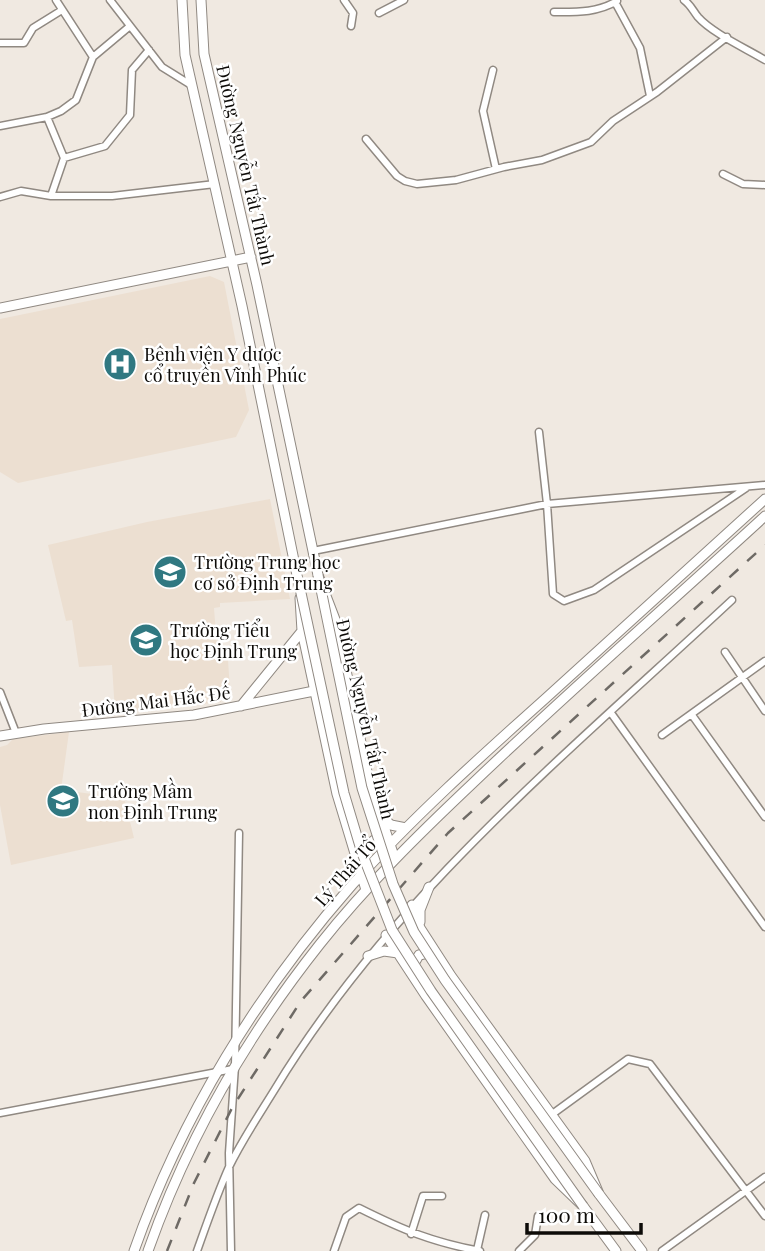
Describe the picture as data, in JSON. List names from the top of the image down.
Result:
{
  "streets": {
    "main road": ["Đường Nguyễn Tất Thành", "Đường Mai Hắc Đế", "Lý Thái Tổ"]
  },
  "places": {
    "hospital": ["Bệnh viện Y dược cổ truyền Vĩnh Phúc"],
    "school or university": ["Trường Trung học cơ sở Định Trung", "Trường Tiểu học Định Trung", "Trường Mầm non Định Trung"]
  },
  "scale_bar": "100 m"
}
